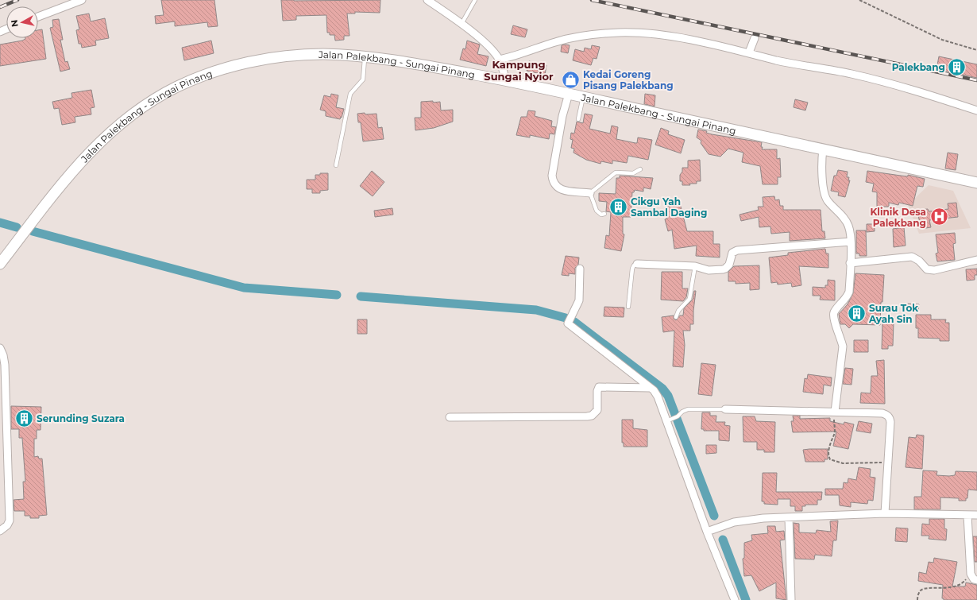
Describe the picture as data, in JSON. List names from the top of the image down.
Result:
{
  "streets": {
    "street": ["Jalan Palekbang - Sungai Pinang"]
  },
  "districts": ["Kampung Sungai Nyior"],
  "places": {
    "building": [
      "Palekbang",
      "Cikgu Yah Sambal Daging",
      "Surau Tok Ayah Sin",
      "Serunding Suzara"
    ],
    "shop": ["Kedai Goreng Pisang Palekbang"],
    "hospital": ["Klinik Desa Palekbang"]
  },
  "north": "left"
}
